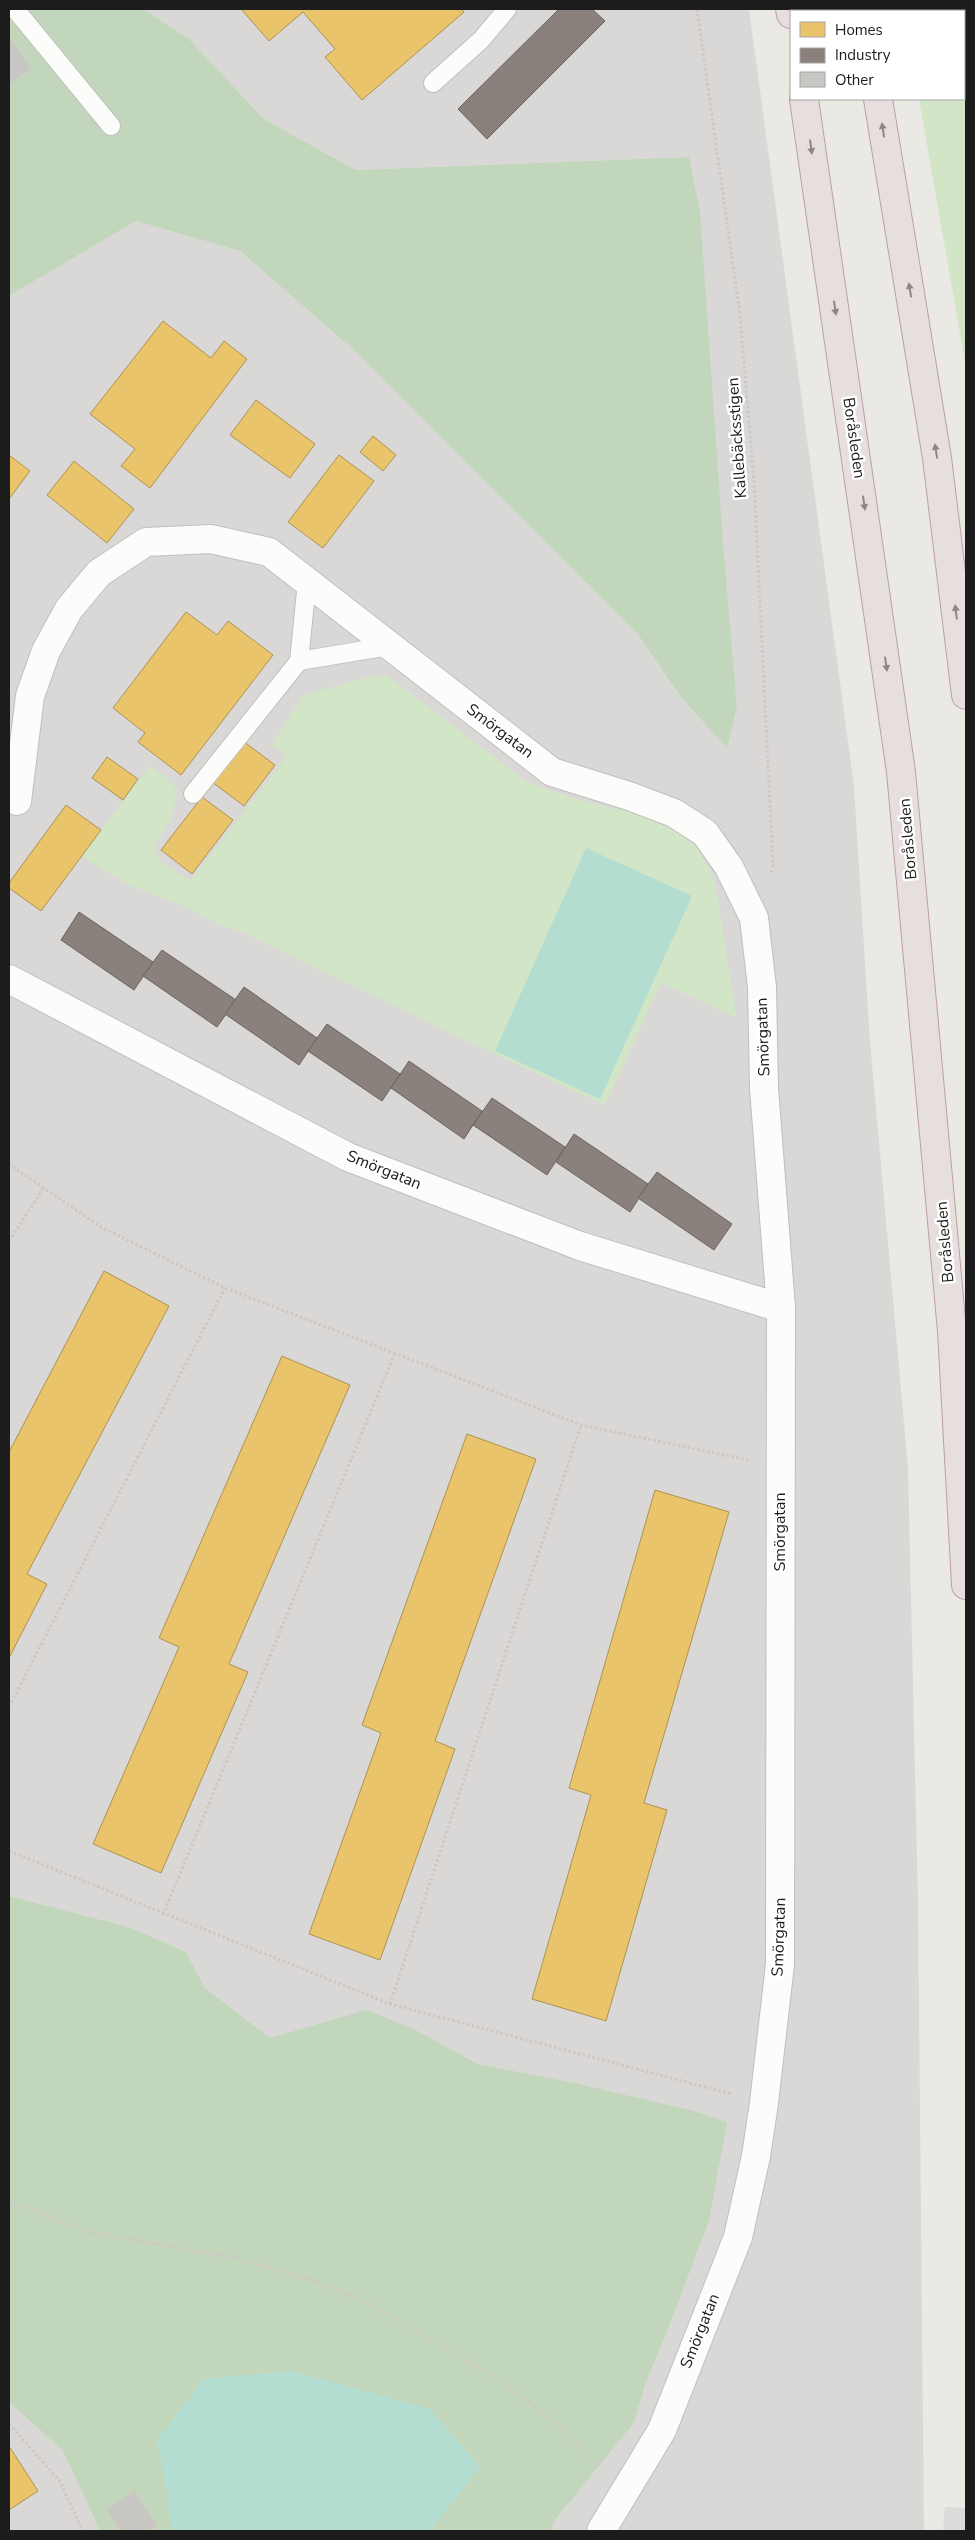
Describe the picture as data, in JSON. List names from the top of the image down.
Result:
{
  "streets": {
    "highway": ["Boråsleden"],
    "street": ["Smörgatan"],
    "path": ["Kallebäcksstigen"]
  },
  "legend": ["Homes", "Industry", "Other"]
}
